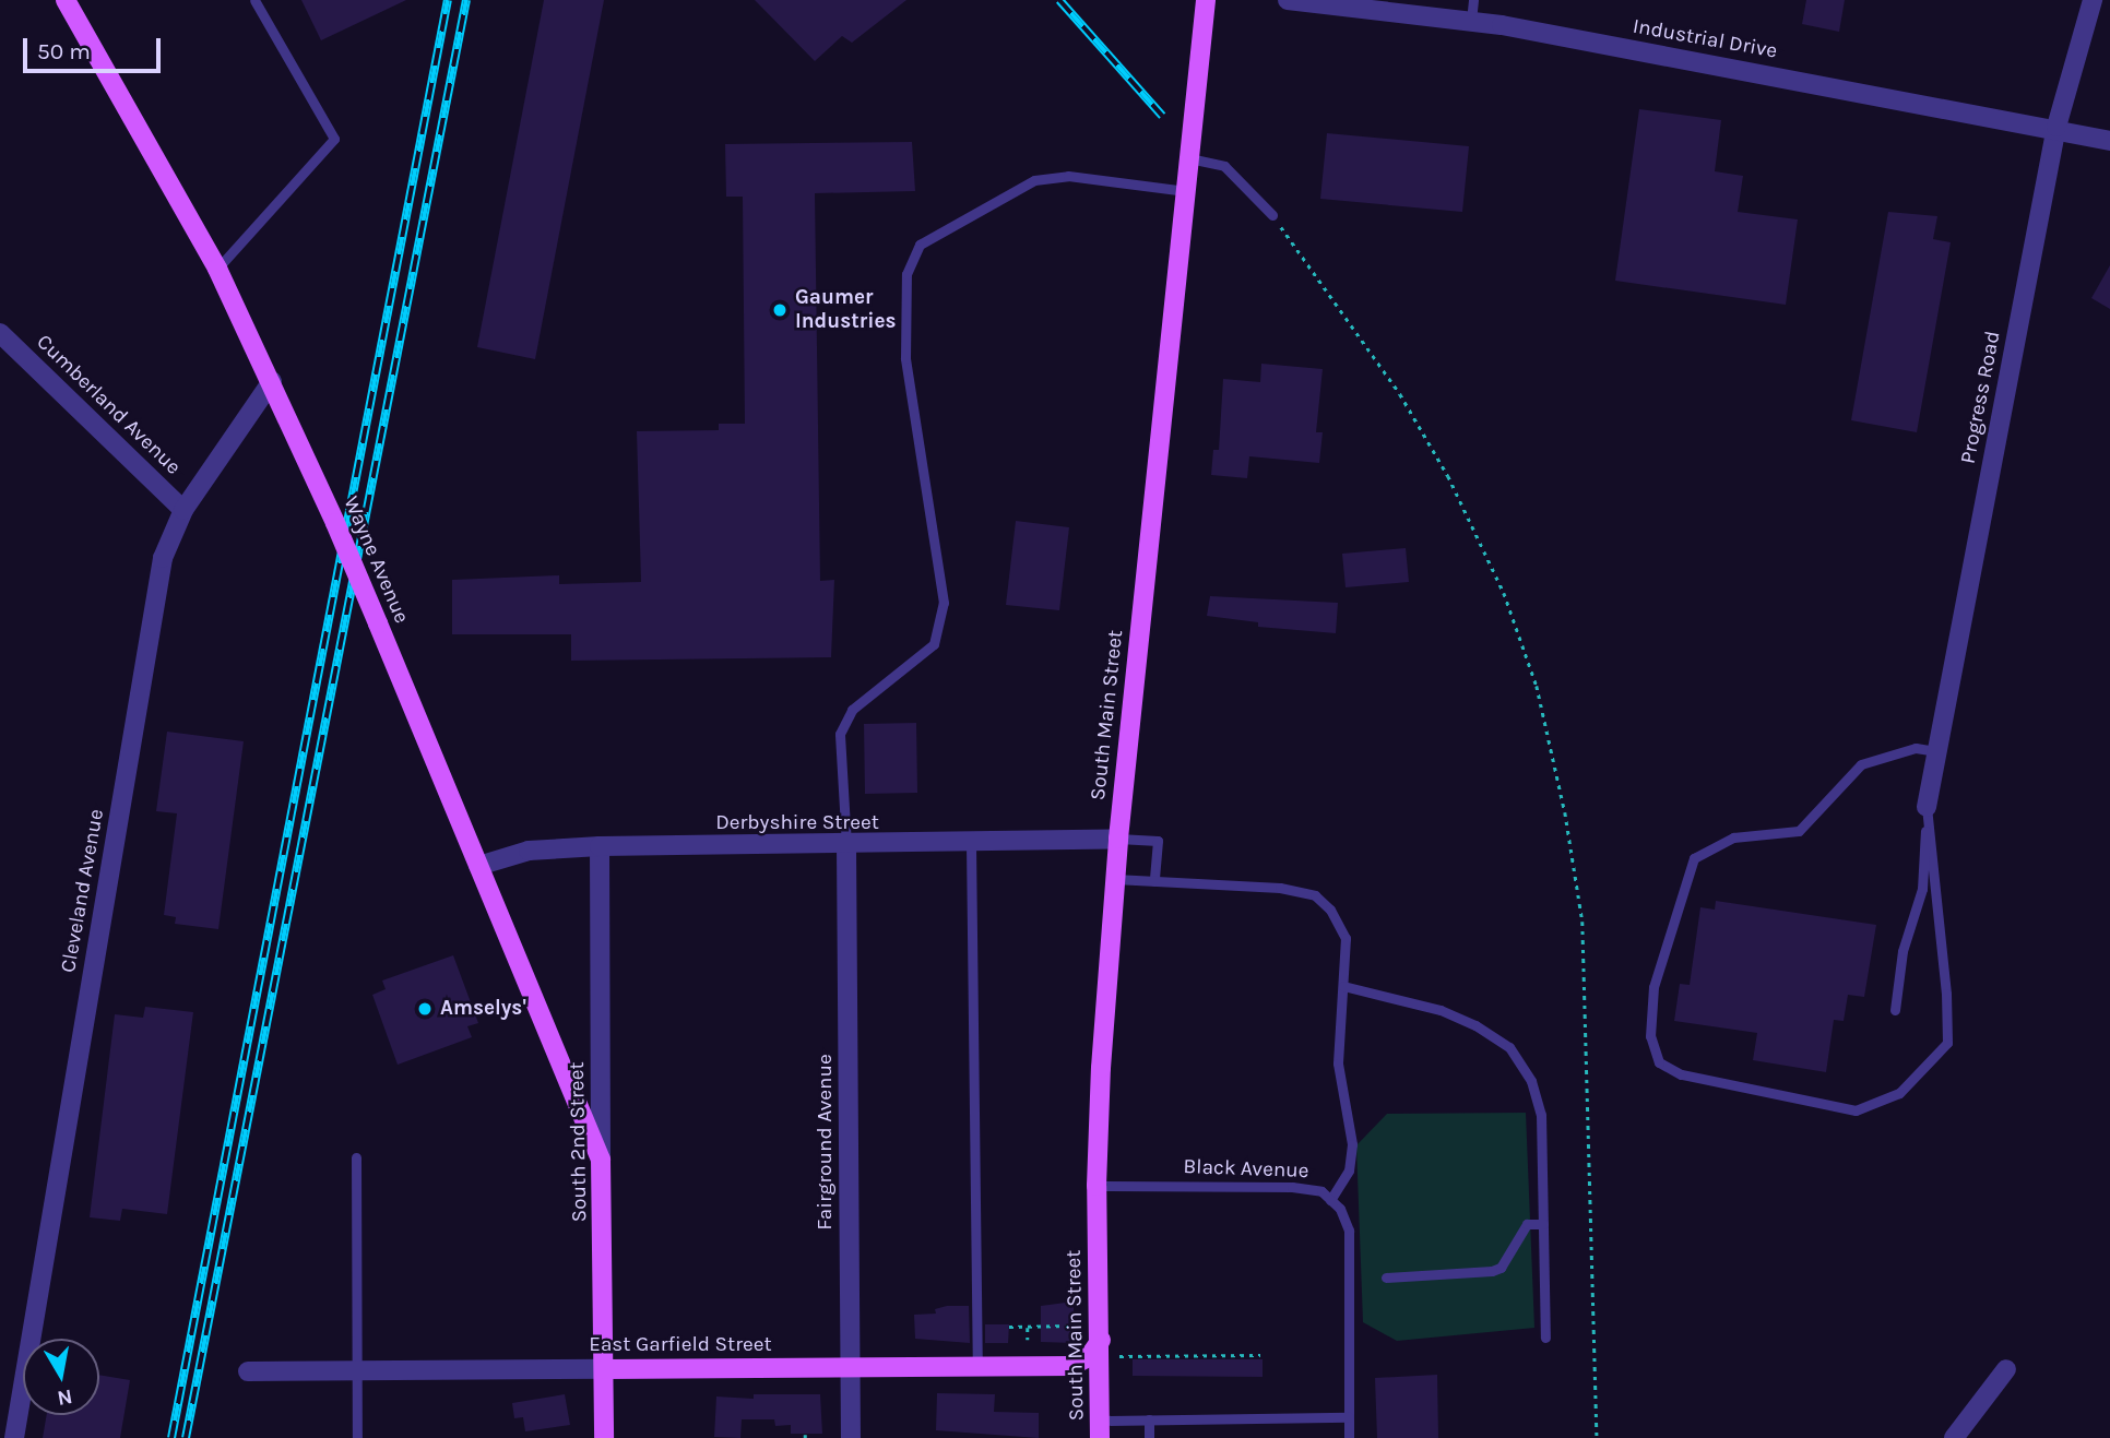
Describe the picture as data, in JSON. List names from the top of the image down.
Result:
{
  "streets": {
    "main road": [
      "Wayne Avenue",
      "South Main Street",
      "South 2nd Street",
      "East Garfield Street"
    ],
    "street": [
      "Industrial Drive",
      "Progress Road",
      "Cumberland Avenue",
      "Derbyshire Street",
      "Cleveland Avenue",
      "Fairground Avenue"
    ],
    "lane": ["Black Avenue"]
  },
  "crossings": [
    ["Industrial Drive", "Progress Road"],
    ["Cumberland Avenue", "Cleveland Avenue"],
    ["Wayne Avenue", "Derbyshire Street"],
    ["Wayne Avenue", "Cleveland Avenue"],
    ["Wayne Avenue", "South 2nd Street"],
    ["South Main Street", "Derbyshire Street"],
    ["South Main Street", "Black Avenue"],
    ["Derbyshire Street", "South 2nd Street"],
    ["Derbyshire Street", "Fairground Avenue"],
    ["South 2nd Street", "East Garfield Street"],
    ["Fairground Avenue", "East Garfield Street"]
  ],
  "places": ["Gaumer Industries", "Amselys'"],
  "scale_bar": "50 m",
  "north": "bottom"
}
